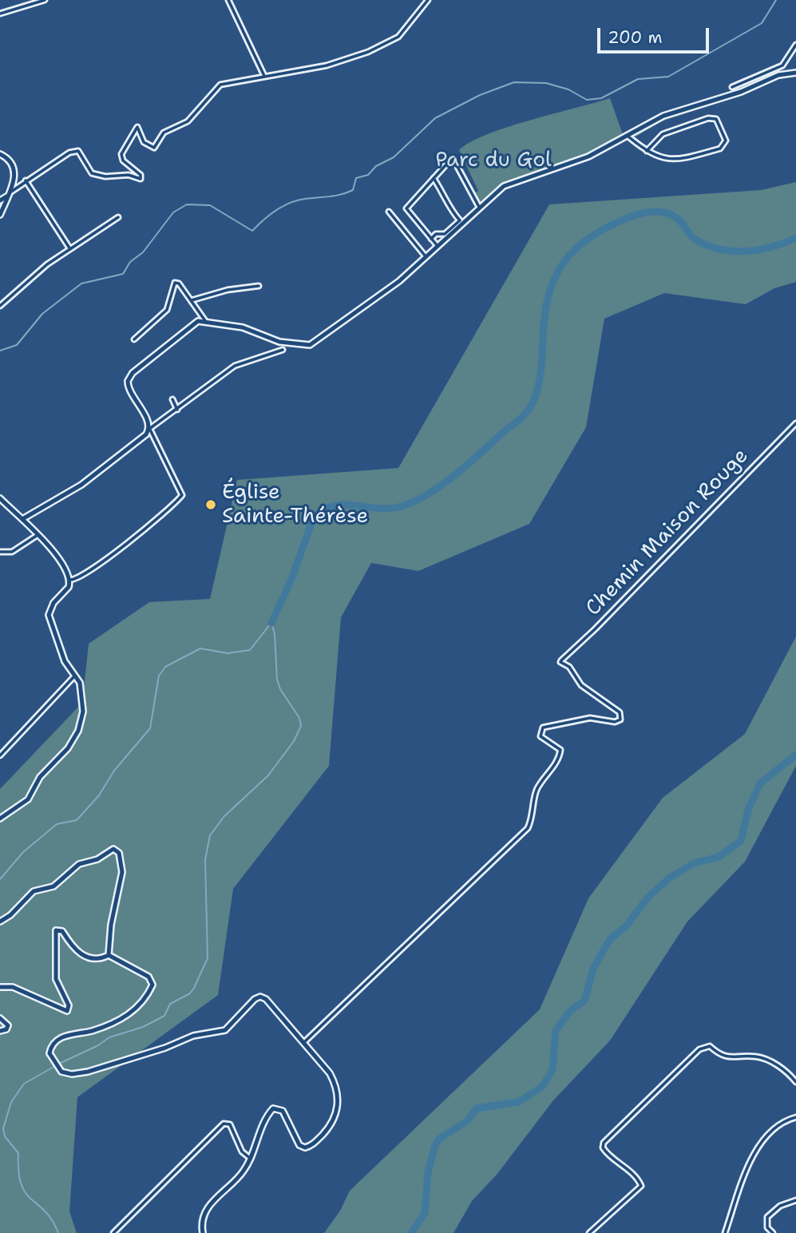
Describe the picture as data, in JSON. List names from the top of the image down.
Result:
{
  "streets": {
    "street": ["Chemin Maison Rouge"]
  },
  "parks": ["Parc du Gol"],
  "places": ["Église Sainte-Thérèse"],
  "scale_bar": "200 m"
}
